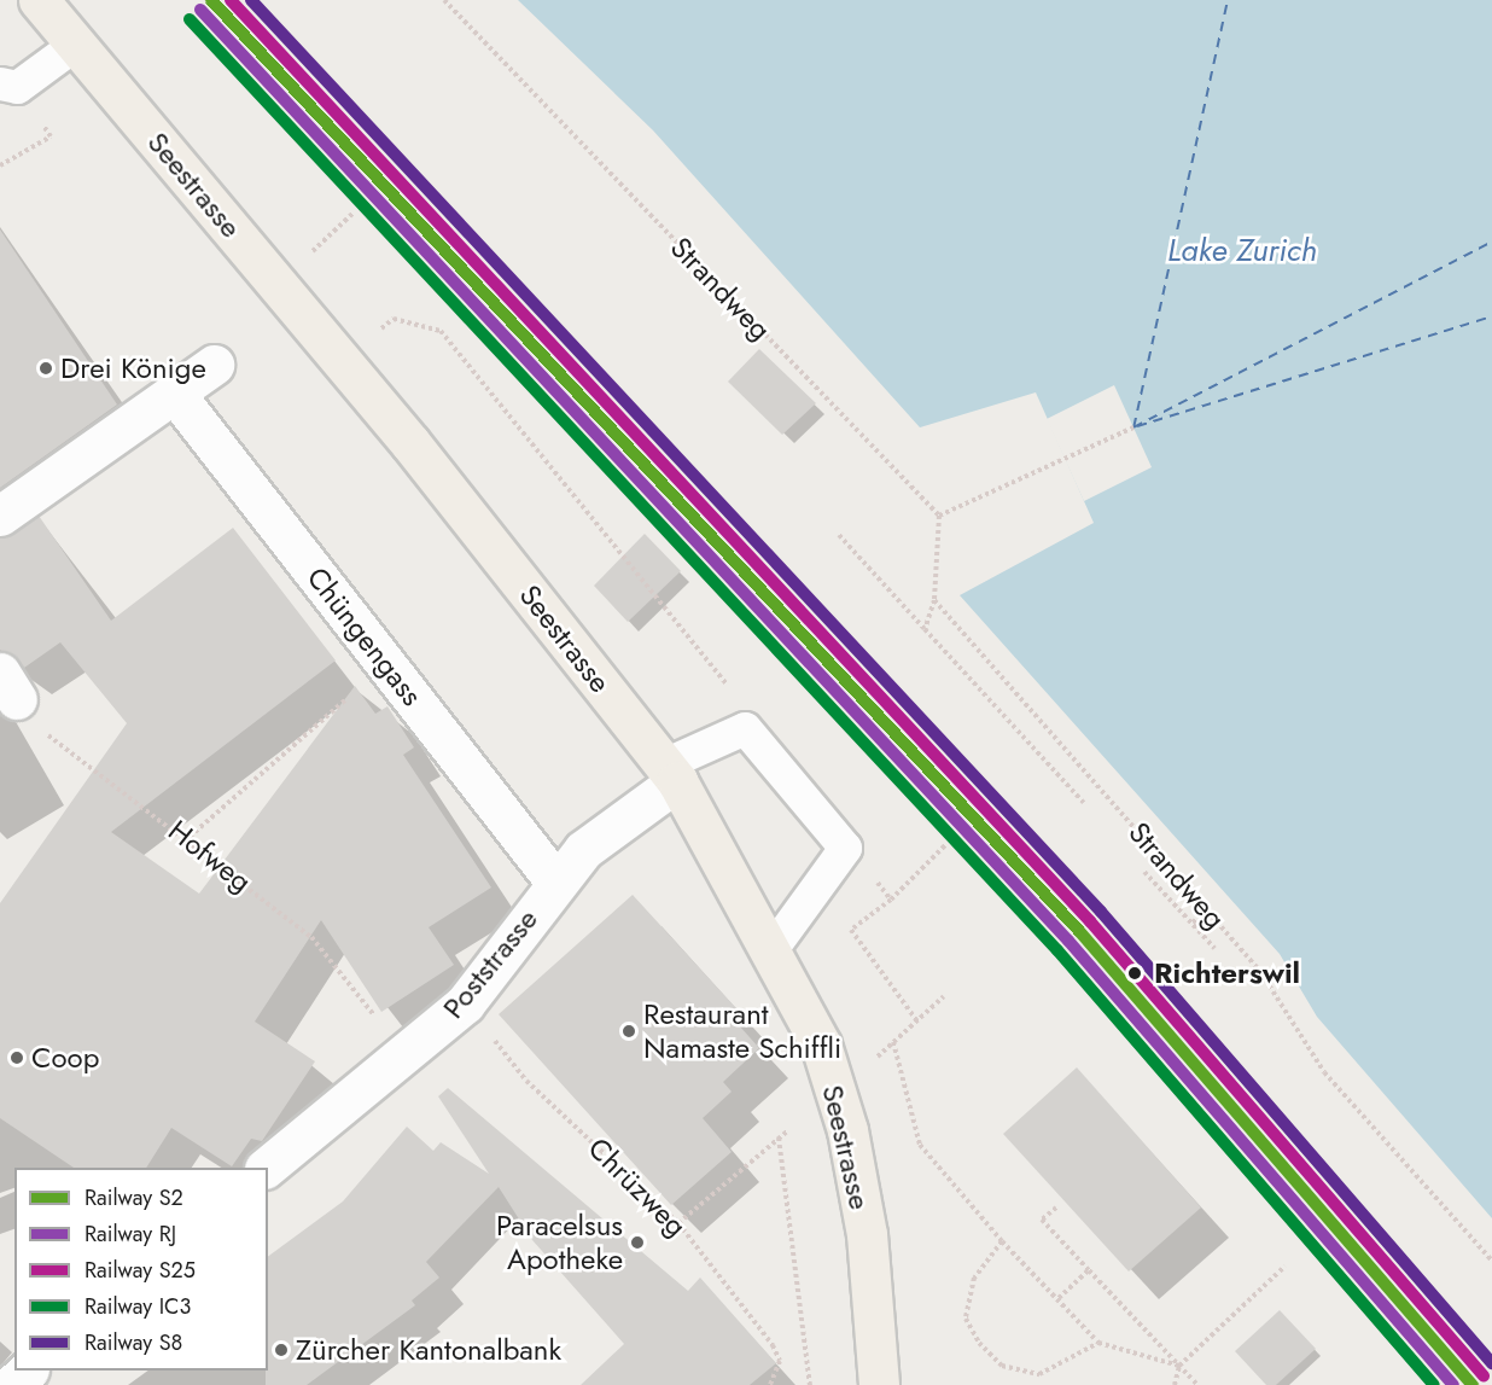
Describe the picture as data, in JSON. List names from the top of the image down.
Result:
{
  "streets": {
    "main road": ["Seestrasse"],
    "street": ["Chüngengass", "Poststrasse"],
    "path": ["Strandweg", "Hofweg", "Chrüzweg"]
  },
  "crossings": [
    ["Seestrasse", "Poststrasse"],
    ["Chüngengass", "Poststrasse"],
    ["Hofweg", "Poststrasse"],
    ["Poststrasse", "Chrüzweg"]
  ],
  "water": ["Lake Zurich"],
  "places": [
    "Drei Könige",
    "Richterswil",
    "Restaurant Namaste Schiffli",
    "Coop",
    "Paracelsus Apotheke",
    "Zürcher Kantonalbank"
  ],
  "lines": [
    "rail line S2",
    "rail line S25",
    "rail line S8",
    "rail line RJ",
    "rail line IC3"
  ],
  "legend": [
    "Railway S2",
    "Railway RJ",
    "Railway S25",
    "Railway IC3",
    "Railway S8"
  ]
}
